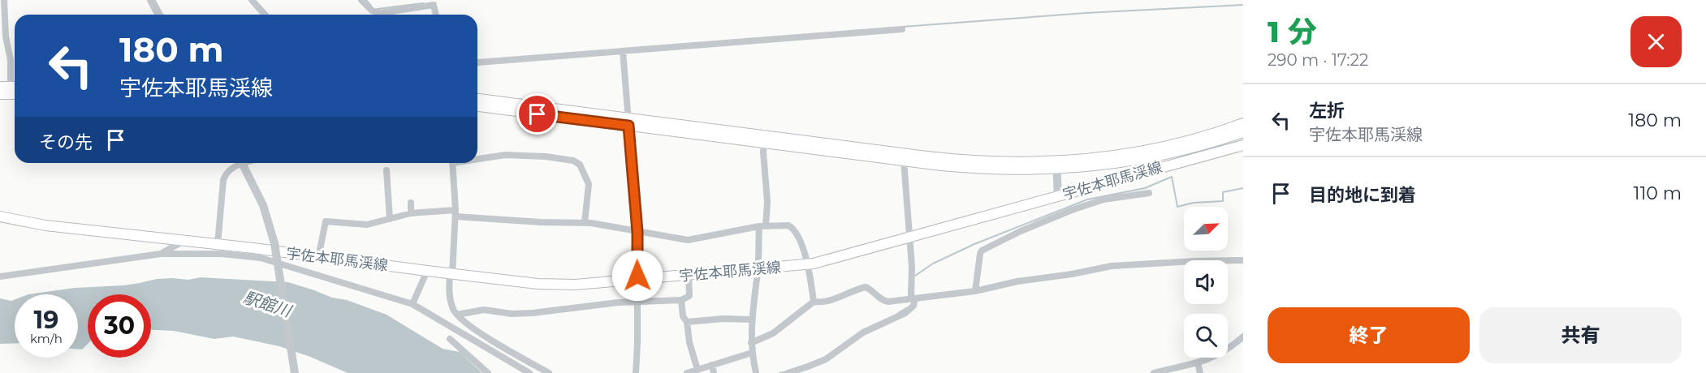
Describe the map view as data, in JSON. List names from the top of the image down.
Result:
{
  "streets": {
    "main road": ["宇佐本耶馬渓線"]
  },
  "water": ["駅館川"],
  "north": "top right",
  "page": {
    "heading": ["1 分", "290 m · 17:22"],
    "turn": ["180 m", "宇佐本耶馬渓線"],
    "list": [
      {
        "name": "左折",
        "note": "宇佐本耶馬渓線",
        "value": "180 m"
      },
      {
        "name": "目的地に到着",
        "value": "110 m"
      }
    ],
    "then": "その先",
    "speed": "19 km/h",
    "limit": "30",
    "buttons": ["終了", "共有"]
  }
}
